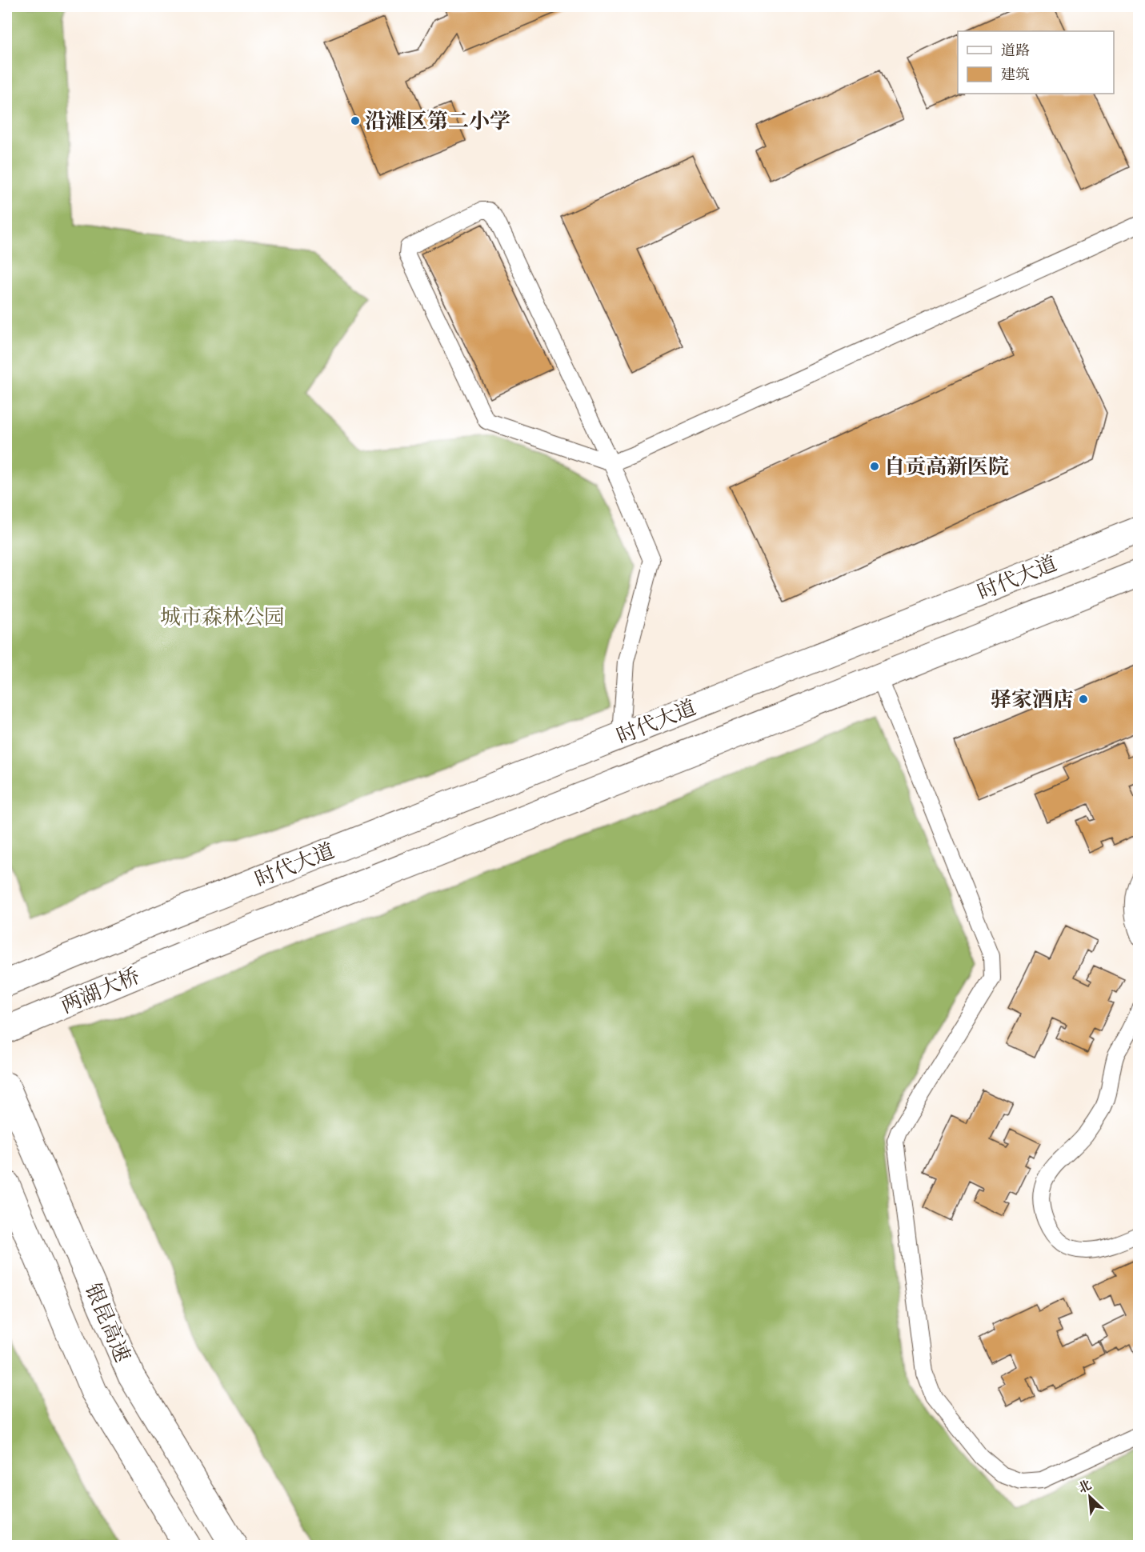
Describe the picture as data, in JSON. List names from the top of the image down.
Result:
{
  "streets": {
    "main road": ["时代大道", "两湖大桥", "银昆高速"]
  },
  "crossings": [
    ["时代大道", "两湖大桥"]
  ],
  "parks": ["城市森林公园"],
  "places": ["沿滩区第二小学", "自贡高新医院", "驿家酒店"],
  "legend": ["道路", "建筑"],
  "north": "top left"
}
